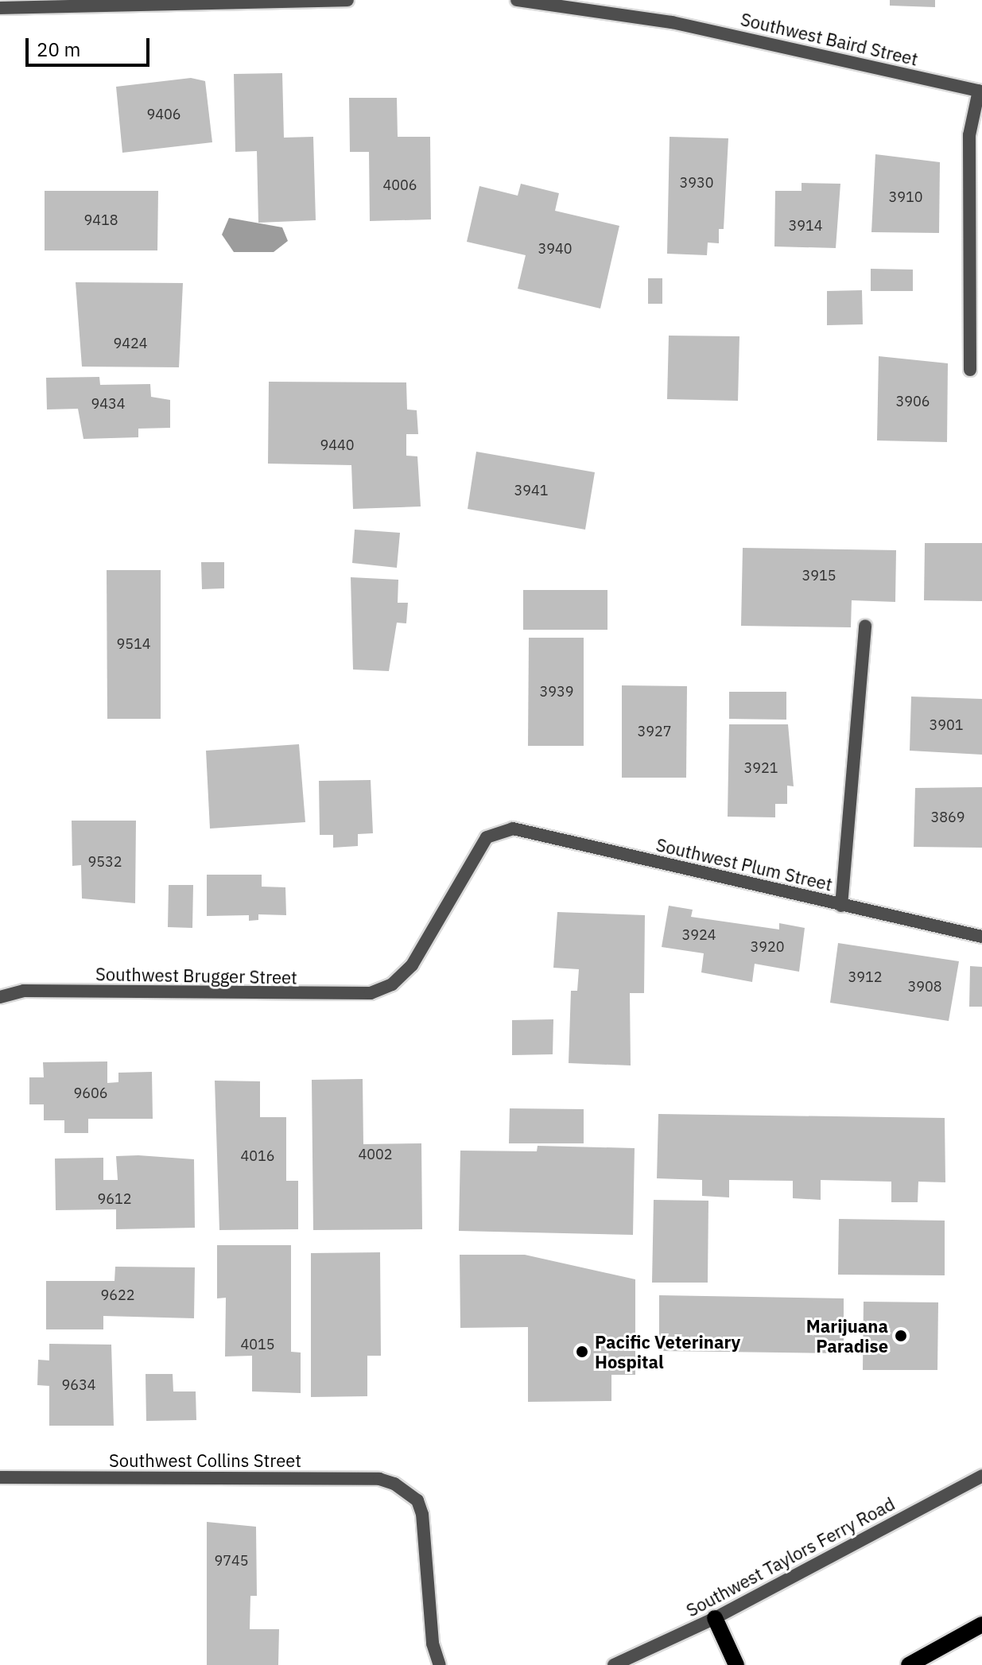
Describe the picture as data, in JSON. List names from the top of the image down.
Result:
{
  "streets": {
    "street": [
      "Southwest Baird Street",
      "Southwest Plum Street",
      "Southwest Brugger Street",
      "Southwest Collins Street",
      "Southwest Taylors Ferry Road"
    ]
  },
  "crossings": [
    ["Southwest Plum Street", "Southwest Brugger Street"]
  ],
  "places": ["Marijuana Paradise", "Pacific Veterinary Hospital"],
  "house_numbers": [
    "9406",
    "3930",
    "4006",
    "3910",
    "9418",
    "3914",
    "3940",
    "9424",
    "3906",
    "9434",
    "9440",
    "3941",
    "3915",
    "9514",
    "3939",
    "3901",
    "3927",
    "3921",
    "3869",
    "9532",
    "3924",
    "3920",
    "3912",
    "3908",
    "9606",
    "4002",
    "4016",
    "9612",
    "9622",
    "4015",
    "9634",
    "9745"
  ],
  "scale_bar": "20 m"
}
